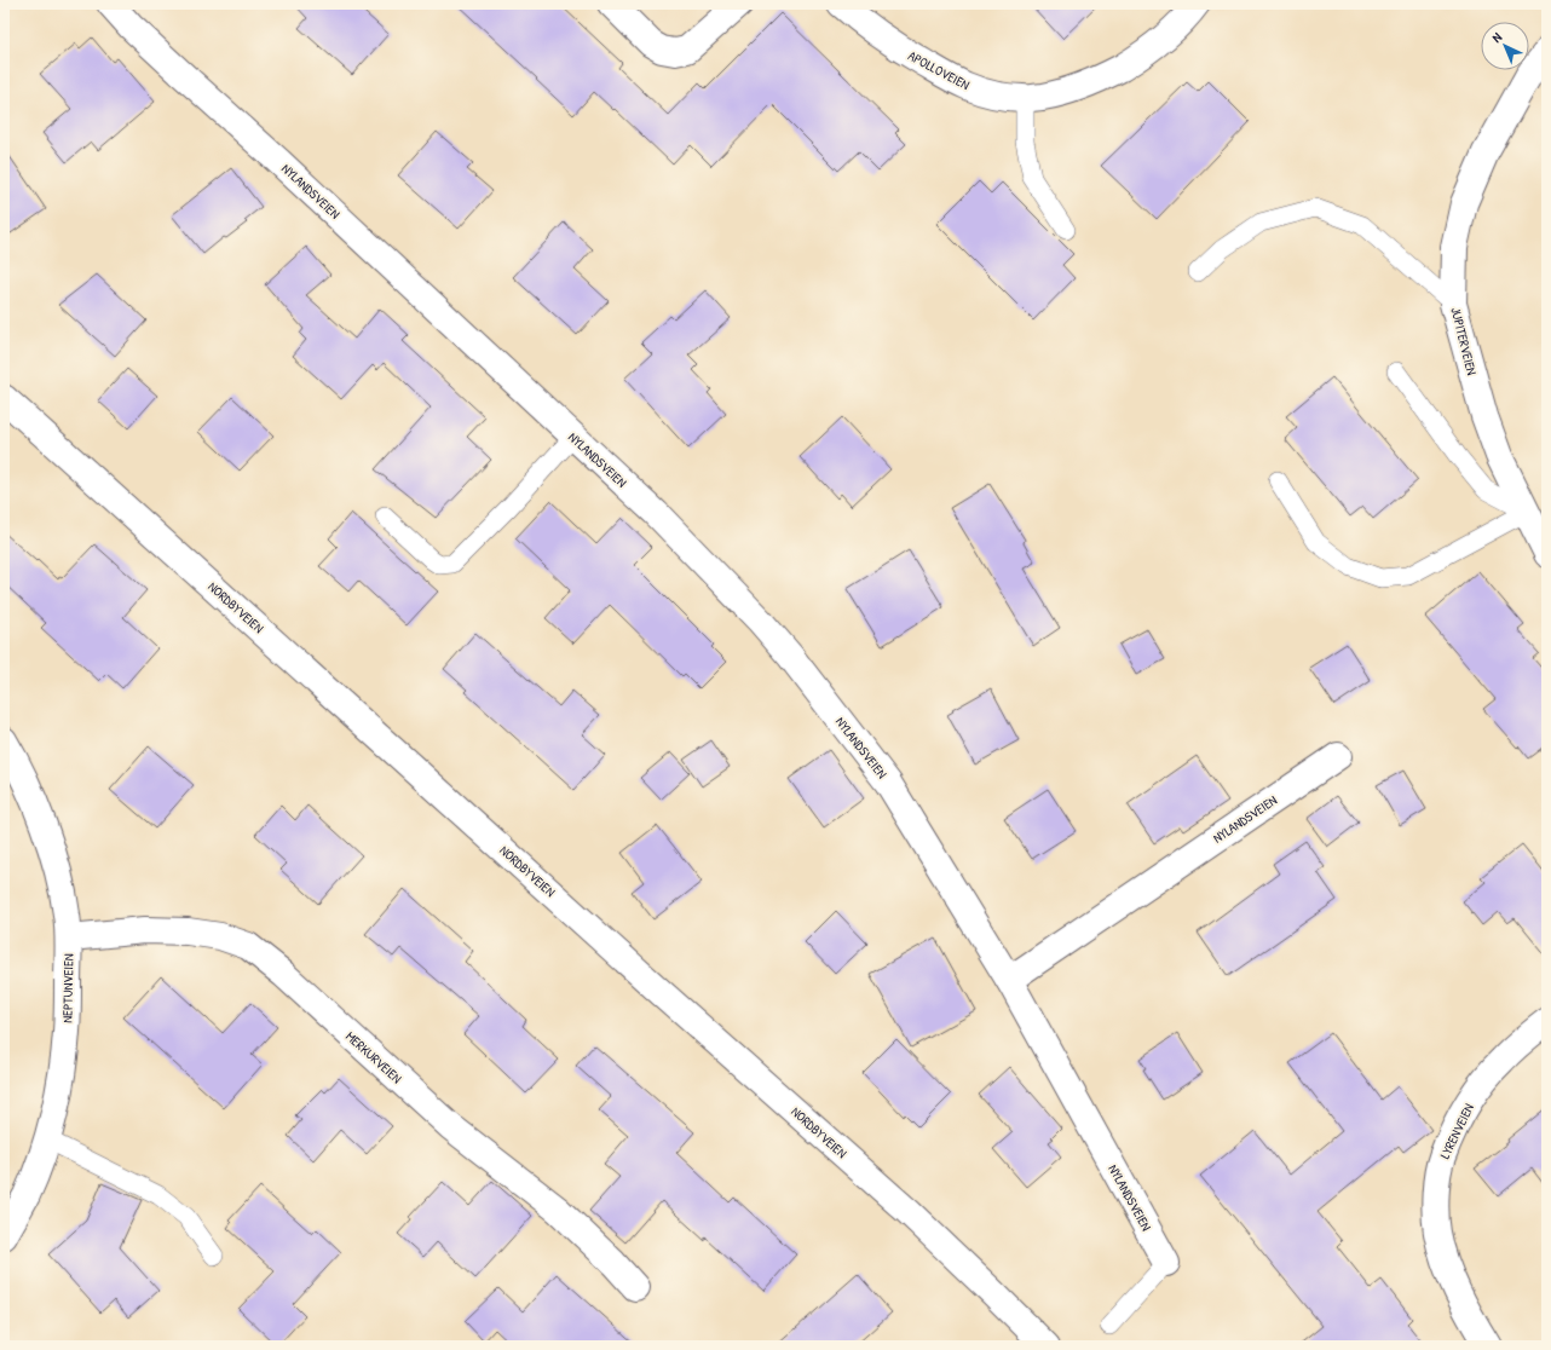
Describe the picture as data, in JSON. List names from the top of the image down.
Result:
{
  "streets": {
    "street": [
      "APOLLOVEIEN",
      "NYLANDSVEIEN",
      "JUPITERVEIEN",
      "NORDBYVEIEN",
      "NEPTUNVEIEN",
      "MERKURVEIEN",
      "LYRENVEIEN"
    ]
  },
  "crossings": [
    ["NEPTUNVEIEN", "MERKURVEIEN"]
  ],
  "north": "top left"
}
